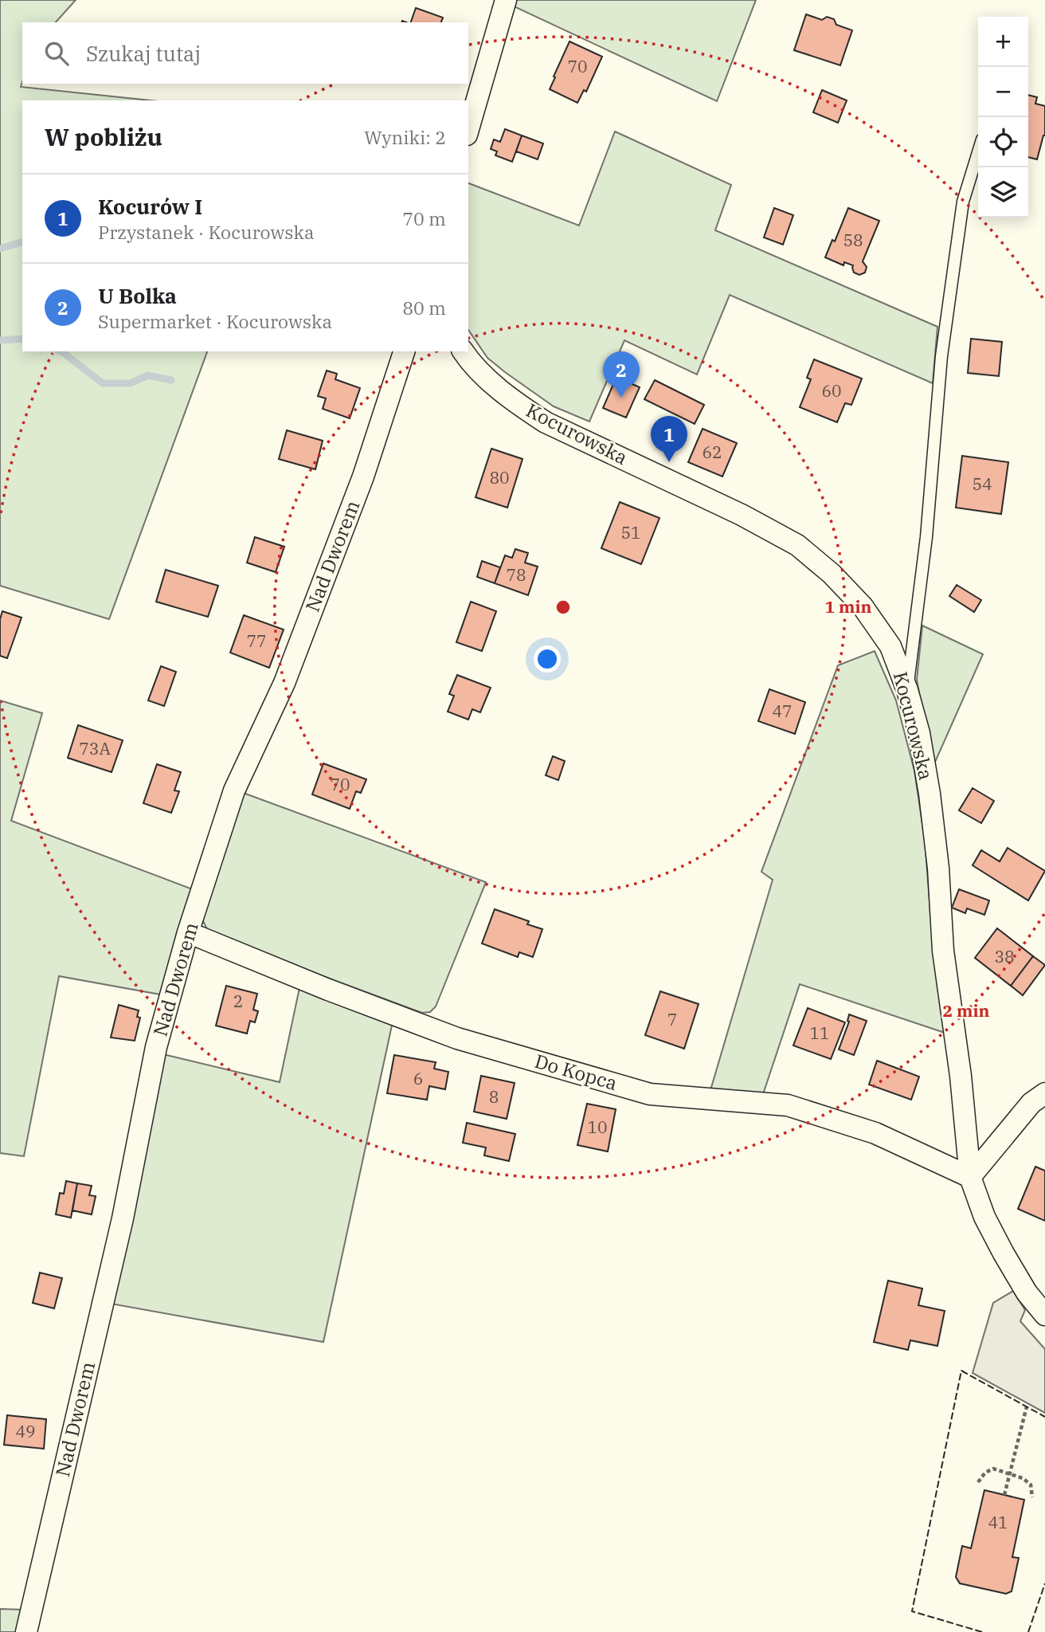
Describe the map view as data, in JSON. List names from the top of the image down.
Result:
{
  "streets": {
    "street": ["Kocurowska", "Nad Dworem", "Do Kopca"]
  },
  "crossings": [
    ["Kocurowska", "Do Kopca"],
    ["Nad Dworem", "Do Kopca"]
  ],
  "house_numbers": [
    "70",
    "58",
    "60",
    "62",
    "80",
    "54",
    "51",
    "78",
    "77",
    "47",
    "73A",
    "70",
    "38",
    "2",
    "7",
    "11",
    "6",
    "8",
    "10",
    "49",
    "41"
  ],
  "page": {
    "map_buttons": ["+", "−"],
    "search": "Szukaj tutaj",
    "heading": ["W pobliżu", "Wyniki: 2"],
    "list": [
      {
        "mark": "1",
        "name": "Kocurów I",
        "note": "Przystanek · Kocurowska",
        "value": "70 m"
      },
      {
        "mark": "2",
        "name": "U Bolka",
        "note": "Supermarket · Kocurowska",
        "value": "80 m"
      }
    ],
    "pins": ["2", "1"]
  },
  "rings": ["1 min", "2 min"]
}
